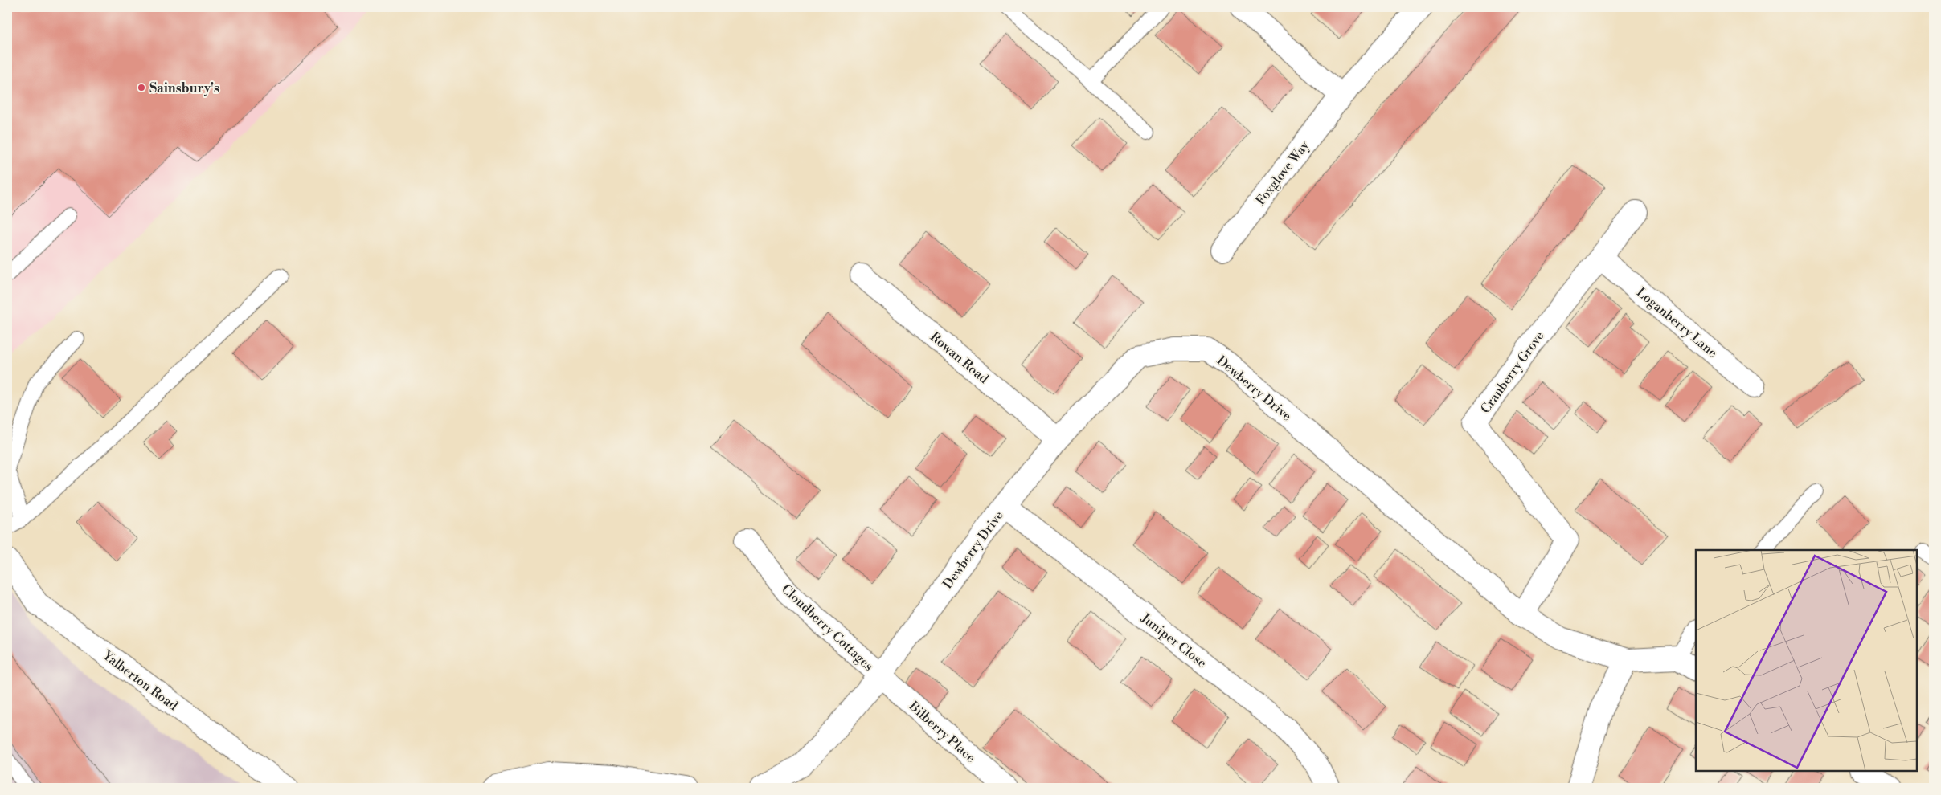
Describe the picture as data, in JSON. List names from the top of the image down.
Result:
{
  "streets": {
    "street": [
      "Foxglove Way",
      "Loganberry Lane",
      "Rowan Road",
      "Cranberry Grove",
      "Dewberry Drive",
      "Cloudberry Cottages",
      "Juniper Close",
      "Yalberton Road",
      "Bilberry Place"
    ]
  },
  "crossings": [
    ["Loganberry Lane", "Cranberry Grove"],
    ["Rowan Road", "Dewberry Drive"],
    ["Cranberry Grove", "Dewberry Drive"],
    ["Dewberry Drive", "Cloudberry Cottages"],
    ["Dewberry Drive", "Juniper Close"],
    ["Dewberry Drive", "Bilberry Place"],
    ["Cloudberry Cottages", "Bilberry Place"]
  ],
  "places": ["Sainsbury's"]
}
